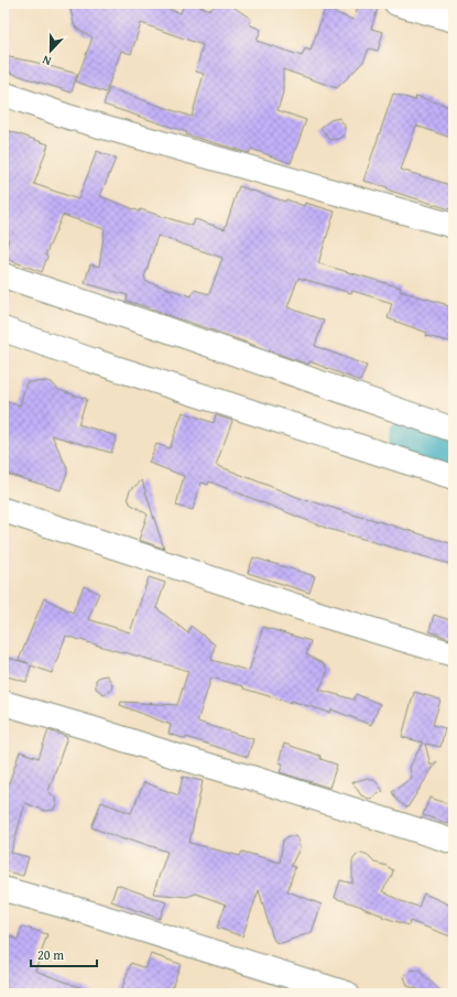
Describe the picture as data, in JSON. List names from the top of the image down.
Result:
{
  "scale_bar": "20 m",
  "north": "bottom"
}
